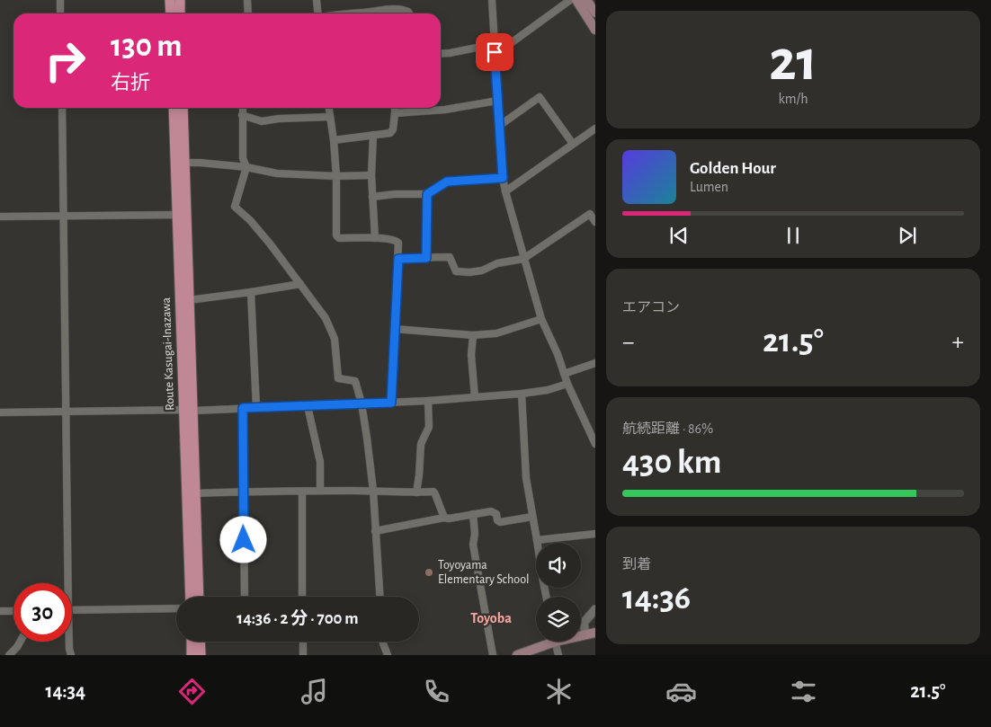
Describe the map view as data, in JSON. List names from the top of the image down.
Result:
{
  "streets": {
    "main road": ["Route Kasugai-Inazawa"]
  },
  "districts": ["Toyoba"],
  "places": ["Toyoyama Elementary School"],
  "page": {
    "tile": [
      ["21", "km/h"],
      "エアコン",
      ["航続距離 · 86%", "430 km"],
      ["到着", "14:36"]
    ],
    "turn": ["130 m", "右折"],
    "song": ["Golden Hour", "Lumen"],
    "heat": ["−", "21.5°", "+"],
    "limit": "30",
    "trip": "14:36 · 2 分 · 700 m",
    "tabs": ["14:34", "21.5°"]
  }
}
